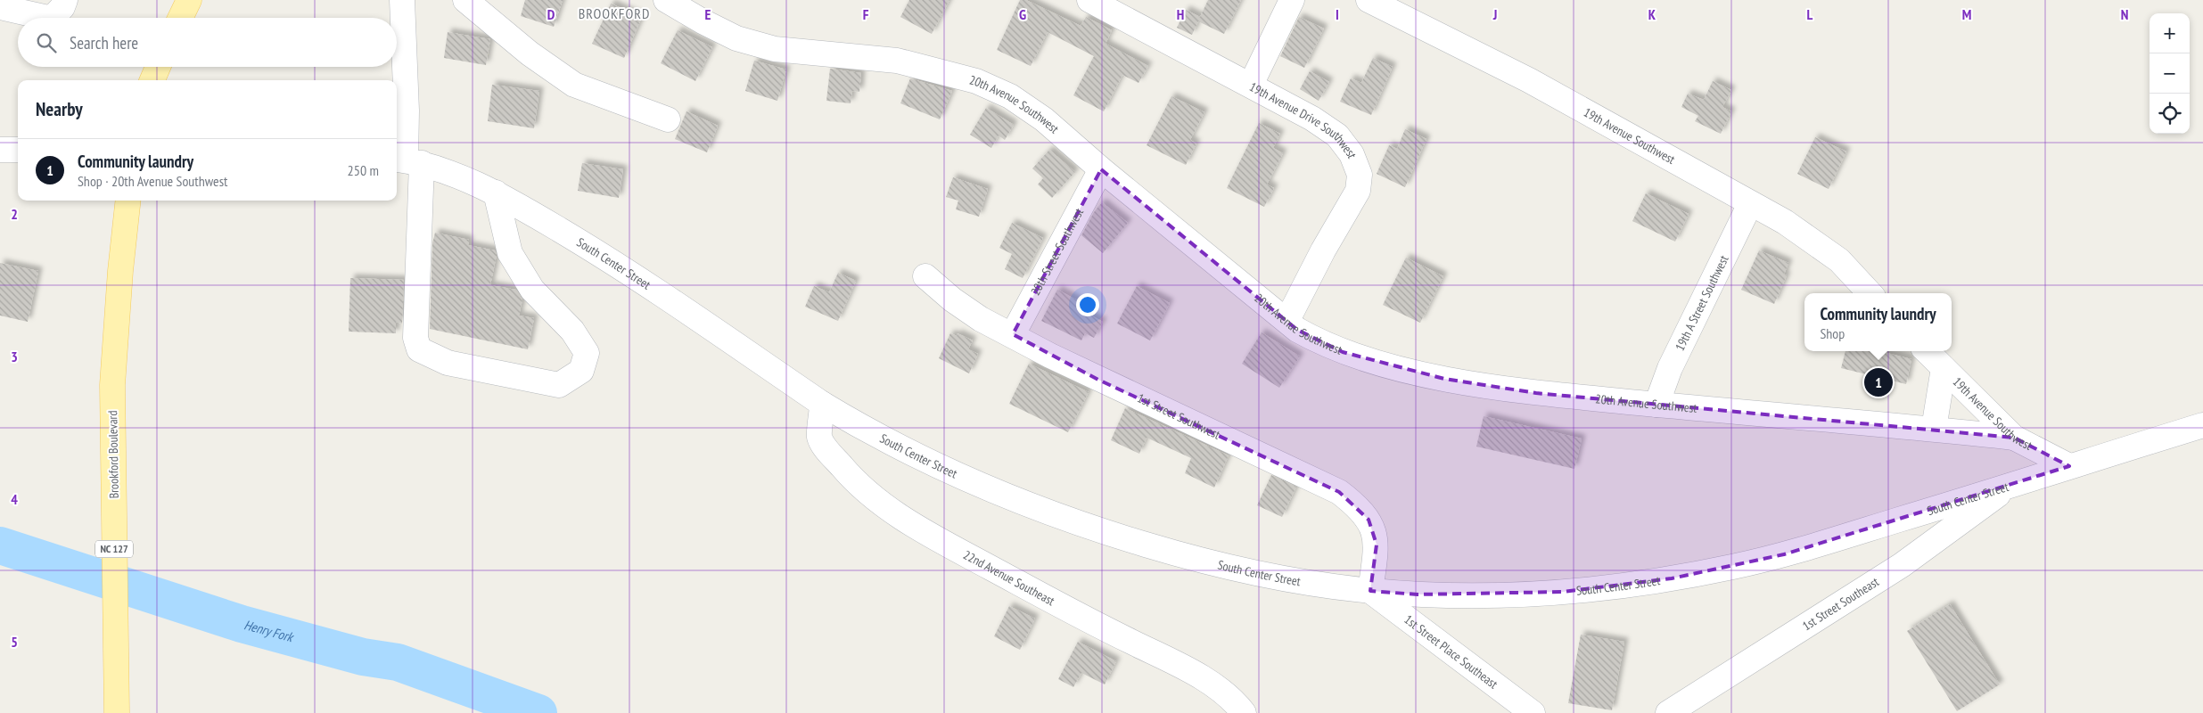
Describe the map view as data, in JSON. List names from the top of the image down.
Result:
{
  "streets": {
    "main road": ["Brookford Boulevard", "NC 127"],
    "street": [
      "20th Avenue Southwest",
      "19th Avenue Drive Southwest",
      "19th Avenue Southwest",
      "20th Street Southwest",
      "South Center Street",
      "19th A Street Southwest",
      "1st Street Southwest",
      "22nd Avenue Southeast",
      "1st Street Southeast",
      "1st Street Place Southeast"
    ]
  },
  "crossings": [
    ["20th Avenue Southwest", "19th Avenue Drive Southwest"],
    ["20th Avenue Southwest", "19th Avenue Southwest"],
    ["20th Avenue Southwest", "20th Street Southwest"],
    ["20th Avenue Southwest", "19th A Street Southwest"],
    ["19th Avenue Southwest", "South Center Street"],
    ["19th Avenue Southwest", "19th A Street Southwest"],
    ["20th Street Southwest", "1st Street Southwest"],
    ["South Center Street", "1st Street Southwest"],
    ["South Center Street", "22nd Avenue Southeast"],
    ["South Center Street", "1st Street Southeast"],
    ["South Center Street", "1st Street Place Southeast"],
    ["1st Street Southwest", "1st Street Place Southeast"]
  ],
  "districts": ["BROOKFORD"],
  "water": ["Henry Fork"],
  "page": {
    "map_buttons": ["+", "−"],
    "search": "Search here",
    "heading": "Nearby",
    "list": [
      {
        "mark": "1",
        "name": "Community laundry",
        "note": "Shop · 20th Avenue Southwest",
        "value": "250 m"
      }
    ],
    "popup": ["Community laundry", "Shop"],
    "pins": "1"
  },
  "grid": {
    "columns": [
      "D",
      "E",
      "F",
      "G",
      "H",
      "I",
      "J",
      "K",
      "L",
      "M",
      "N"
    ],
    "rows": [
      "2",
      "3",
      "4",
      "5"
    ]
  }
}
